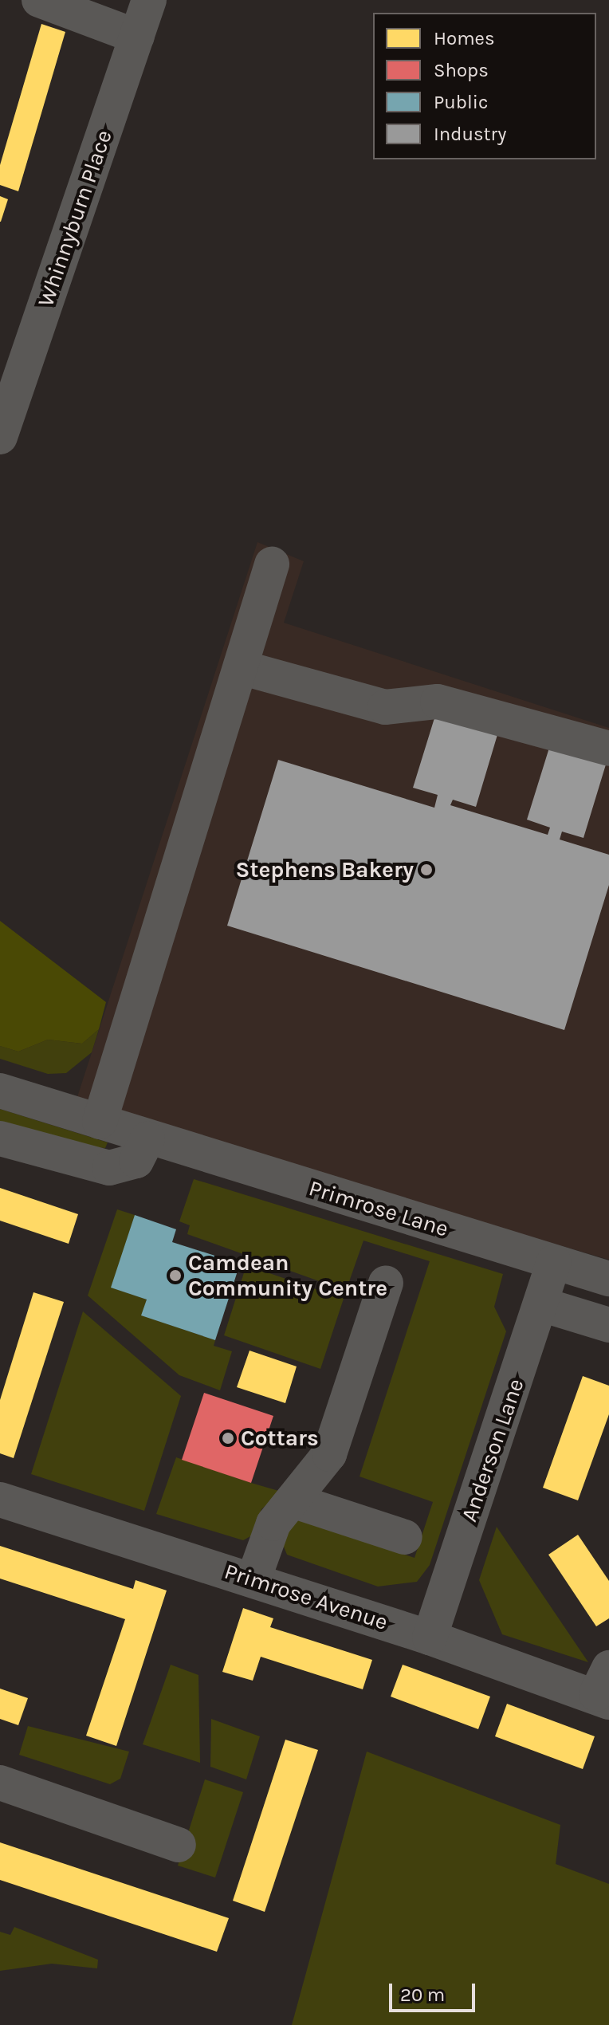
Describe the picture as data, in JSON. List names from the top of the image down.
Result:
{
  "streets": {
    "street": [
      "Whinnyburn Place",
      "Primrose Lane",
      "Anderson Lane",
      "Primrose Avenue"
    ]
  },
  "crossings": [
    ["Primrose Lane", "Anderson Lane"],
    ["Anderson Lane", "Primrose Avenue"]
  ],
  "places": ["Stephens Bakery", "Camdean Community Centre", "Cottars"],
  "legend": [
    "Homes",
    "Shops",
    "Public",
    "Industry"
  ],
  "scale_bar": "20 m"
}
